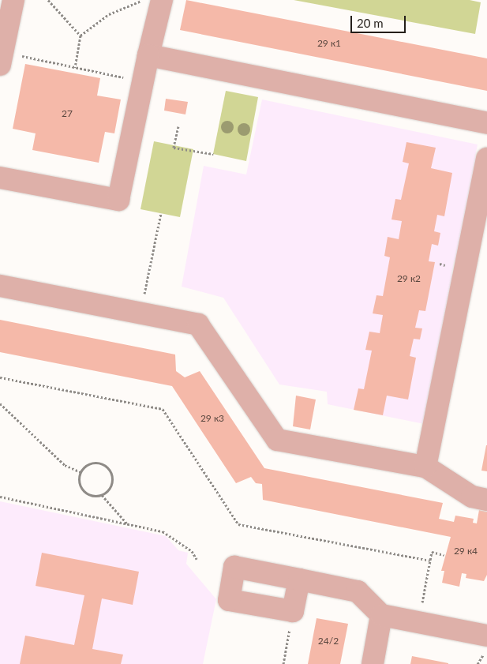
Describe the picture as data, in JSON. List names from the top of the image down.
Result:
{
  "house_numbers": [
    "29 к1",
    "27",
    "29 к2",
    "29 к3",
    "29 к4",
    "24/2"
  ],
  "scale_bar": "20 m"
}
